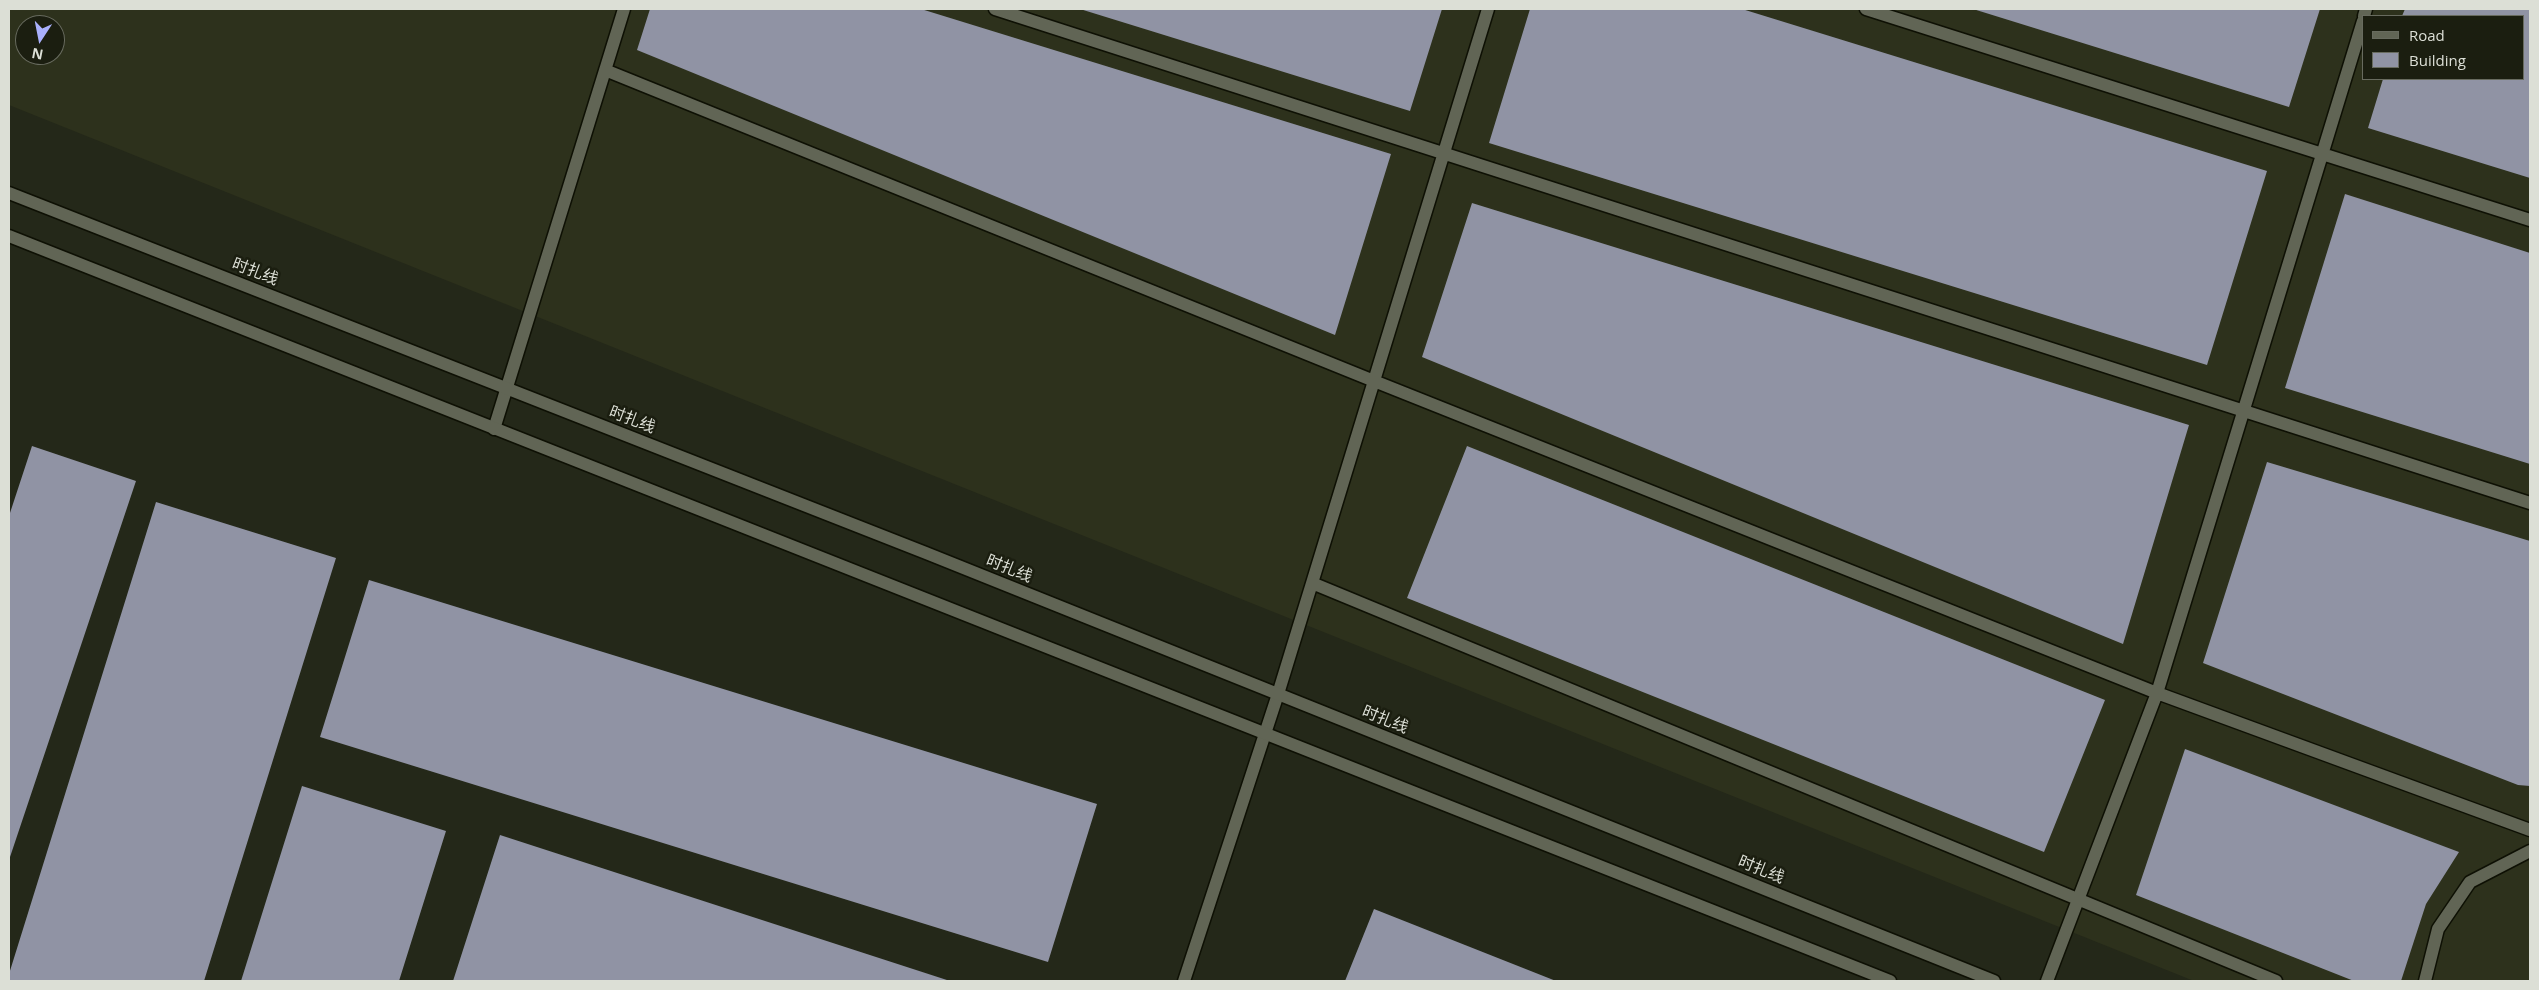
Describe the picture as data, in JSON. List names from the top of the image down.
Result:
{
  "streets": {
    "main road": ["时扎线"]
  },
  "legend": ["Road", "Building"],
  "north": "bottom"
}
